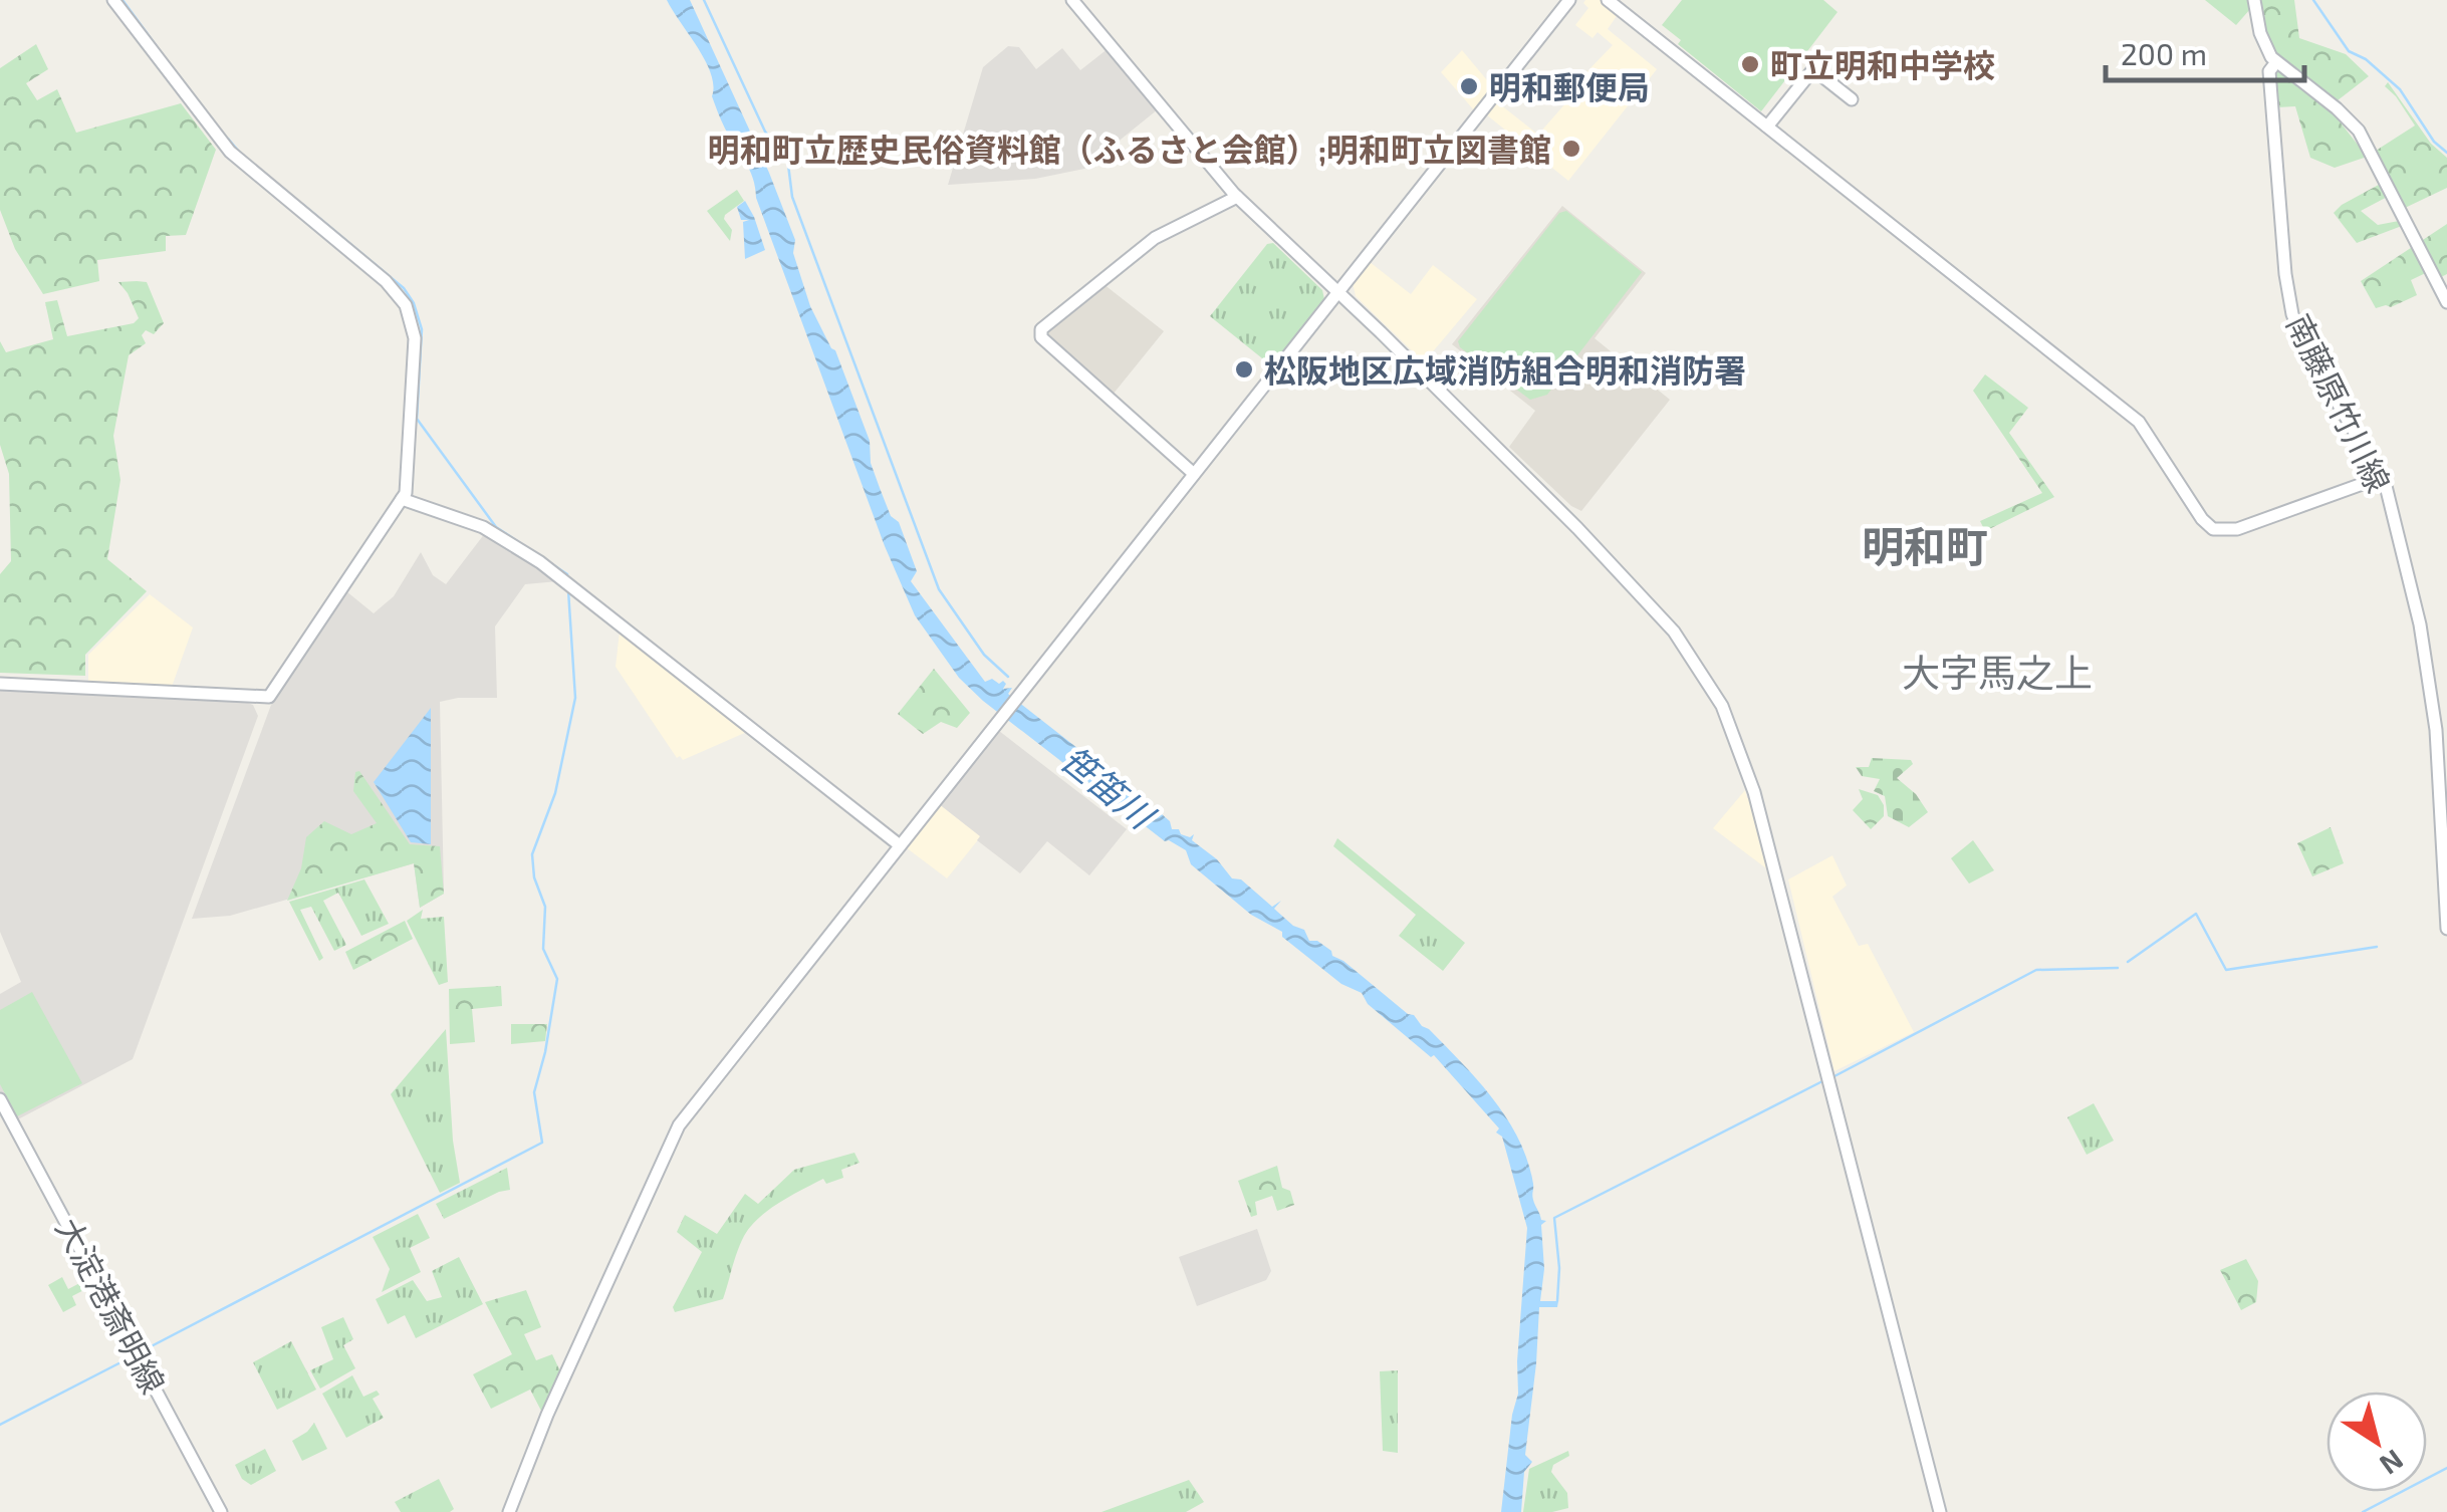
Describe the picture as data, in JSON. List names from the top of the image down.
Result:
{
  "streets": {
    "street": ["南藤原竹川線", "大淀港斎明線"]
  },
  "districts": ["明和町", "大字馬之上"],
  "water": ["笹笛川"],
  "places": [
    "町立明和中学校",
    "明和郵便局",
    "明和町立歴史民俗資料館（ふるさと会館）;明和町立図書館",
    "松阪地区広域消防組合明和消防署"
  ],
  "scale_bar": "200 m",
  "north": "bottom right"
}
